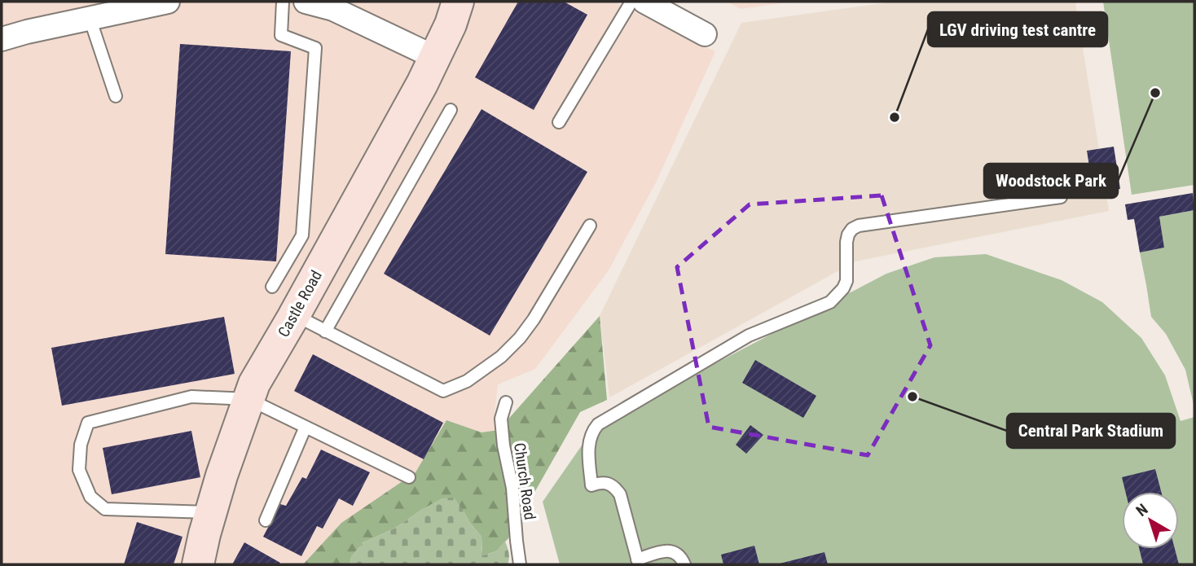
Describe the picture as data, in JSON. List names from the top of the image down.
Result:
{
  "streets": {
    "main road": ["Castle Road"],
    "lane": ["Church Road"]
  },
  "places": ["Woodstock Park", "LGV driving test cantre", "Central Park Stadium"],
  "north": "top left"
}
